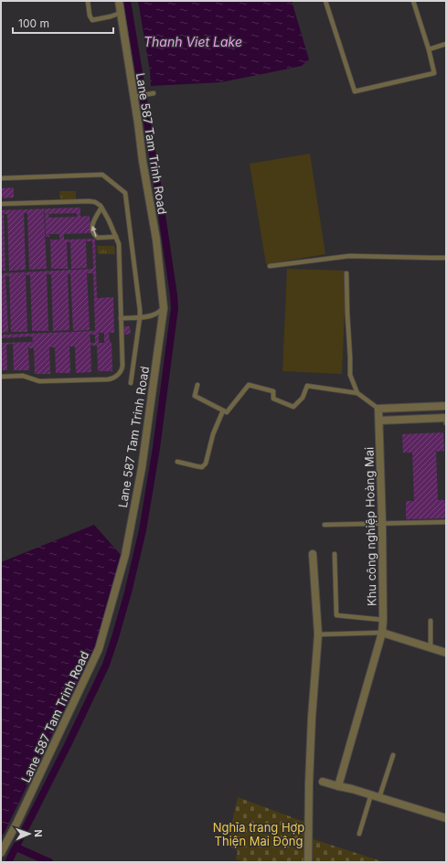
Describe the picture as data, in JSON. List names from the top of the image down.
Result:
{
  "streets": {
    "street": ["Lane 587 Tam Trinh Road", "Khu công nghiệp Hoàng Mai"]
  },
  "water": ["Thanh Viet Lake"],
  "parks": ["Nghĩa trang Hợp Thiện Mai Động"],
  "scale_bar": "100 m",
  "north": "right"
}
